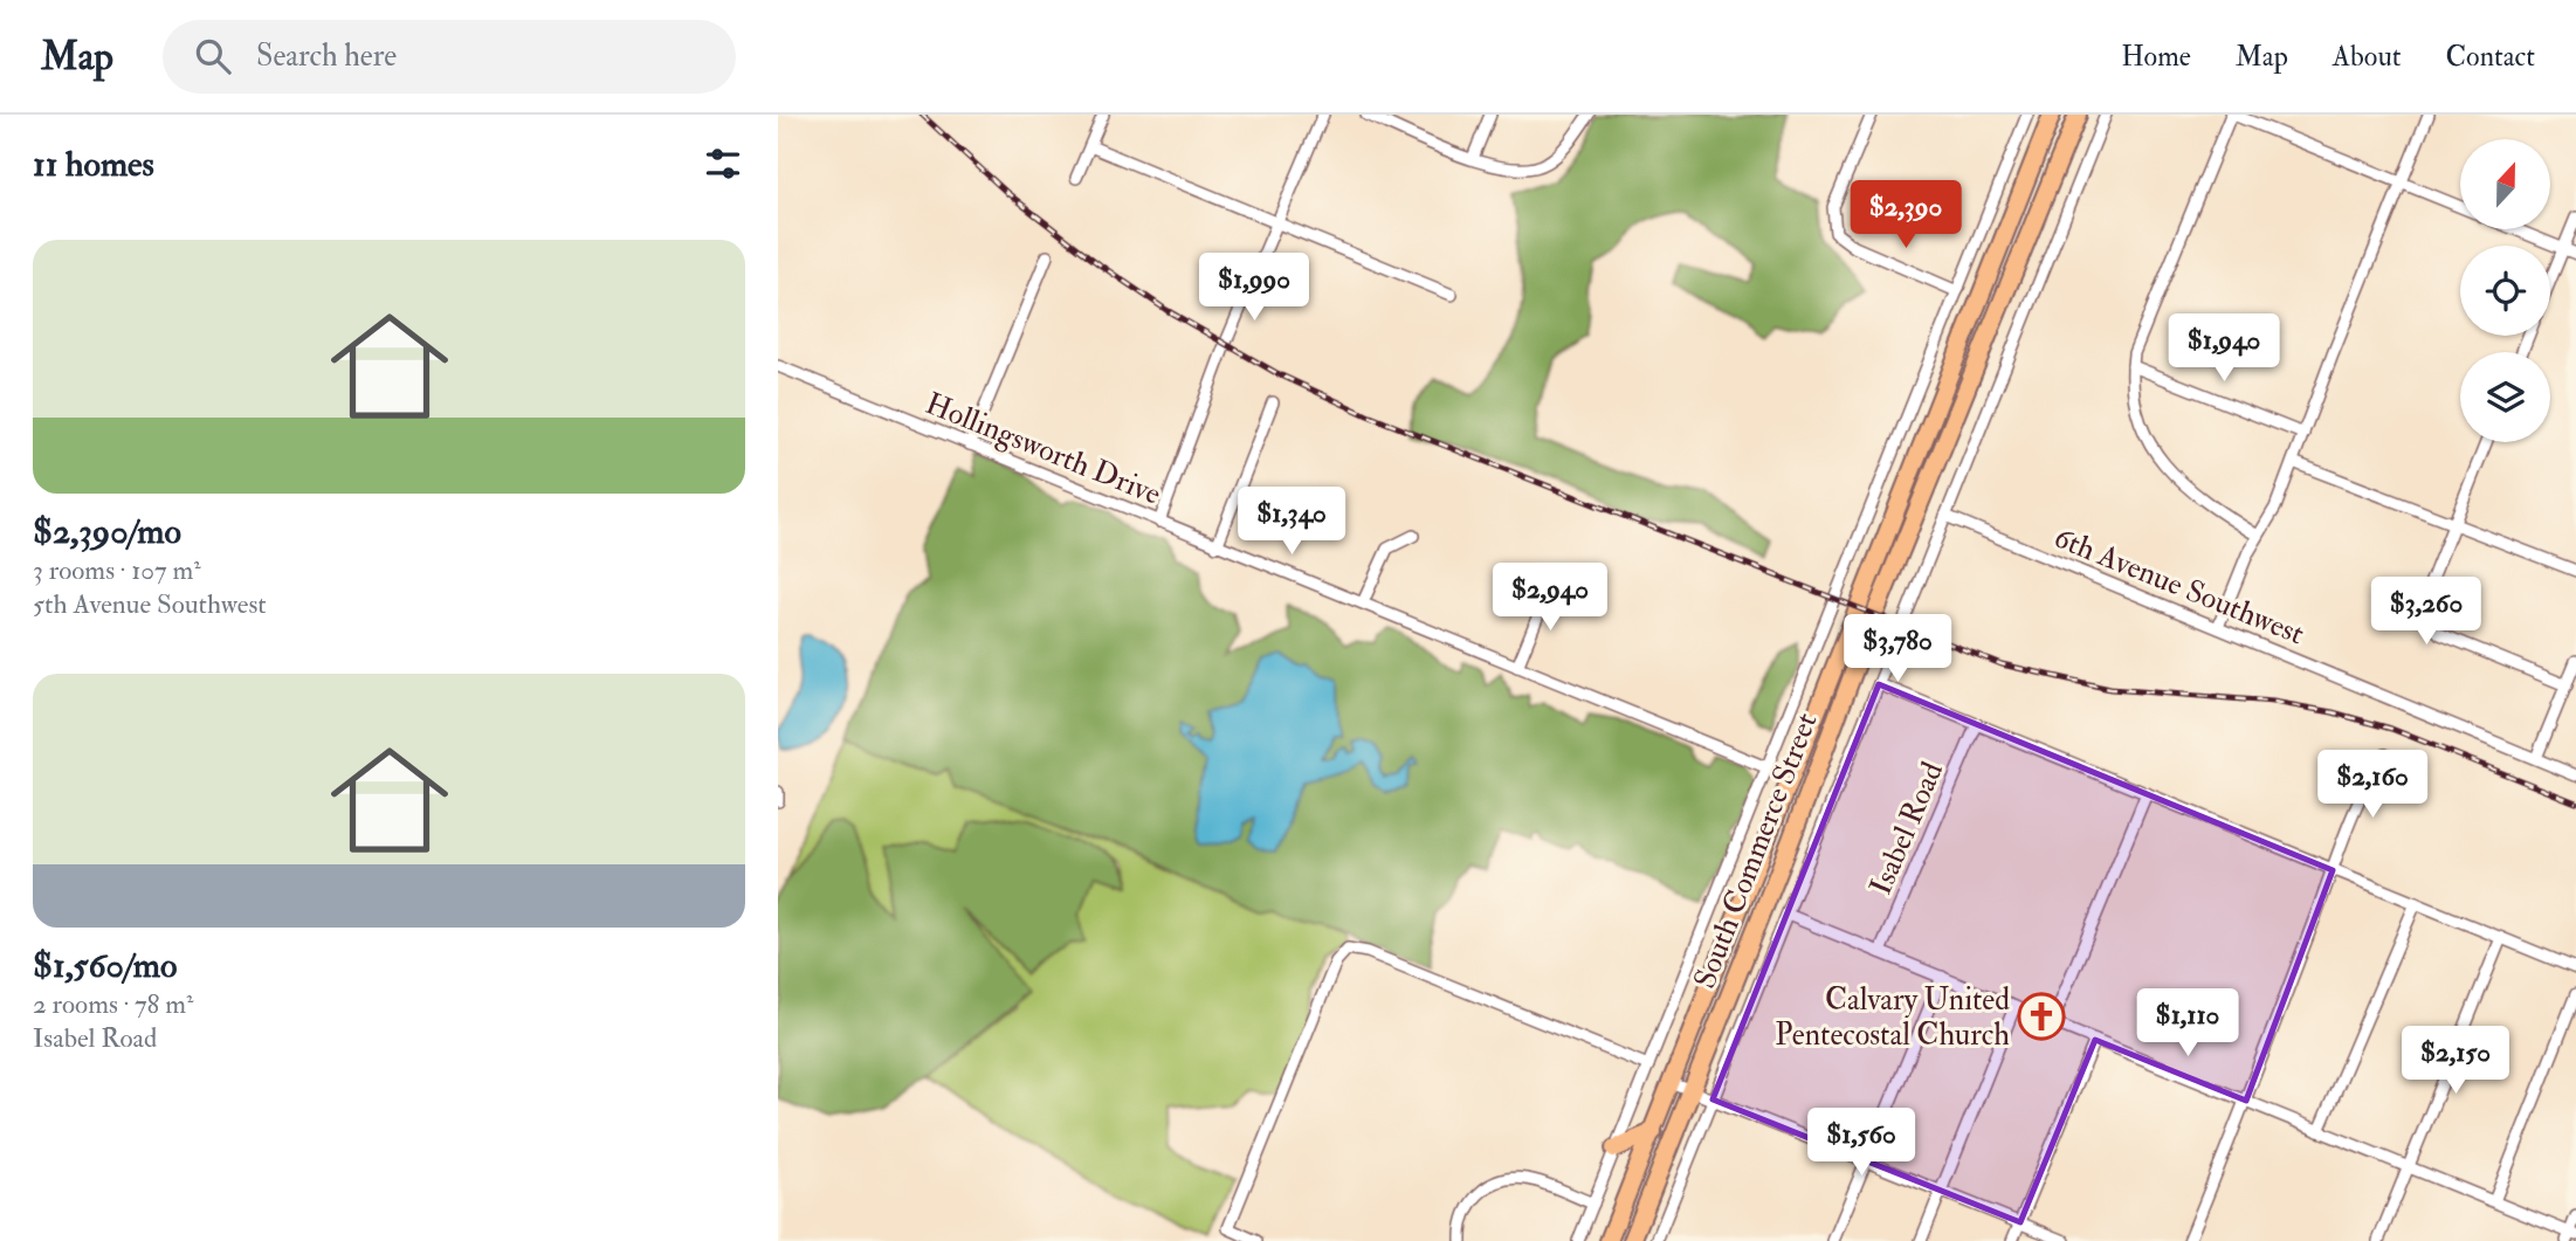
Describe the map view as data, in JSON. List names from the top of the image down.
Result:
{
  "streets": {
    "main road": ["South Commerce Street"],
    "street": ["Hollingsworth Drive", "6th Avenue Southwest", "Isabel Road"]
  },
  "crossings": [
    ["Hollingsworth Drive", "South Commerce Street"]
  ],
  "places": {
    "church": ["Calvary United Pentecostal Church"]
  },
  "north": "top",
  "page": {
    "header": "Map",
    "search": "Search here",
    "nav": [
      "Home",
      "Map",
      "About",
      "Contact"
    ],
    "heading": "11 homes",
    "price": [
      "$2,390",
      "$1,990",
      "$1,940",
      "$1,340",
      "$2,940",
      "$3,260",
      "$3,780",
      "$2,160",
      "$1,110",
      "$2,150",
      "$1,560"
    ],
    "list": [
      {
        "name": "$2,390/mo",
        "note": "3 rooms · 107 m² · 5th Avenue Southwest"
      },
      {
        "name": "$1,560/mo",
        "note": "2 rooms · 78 m² · Isabel Road"
      }
    ]
  }
}
